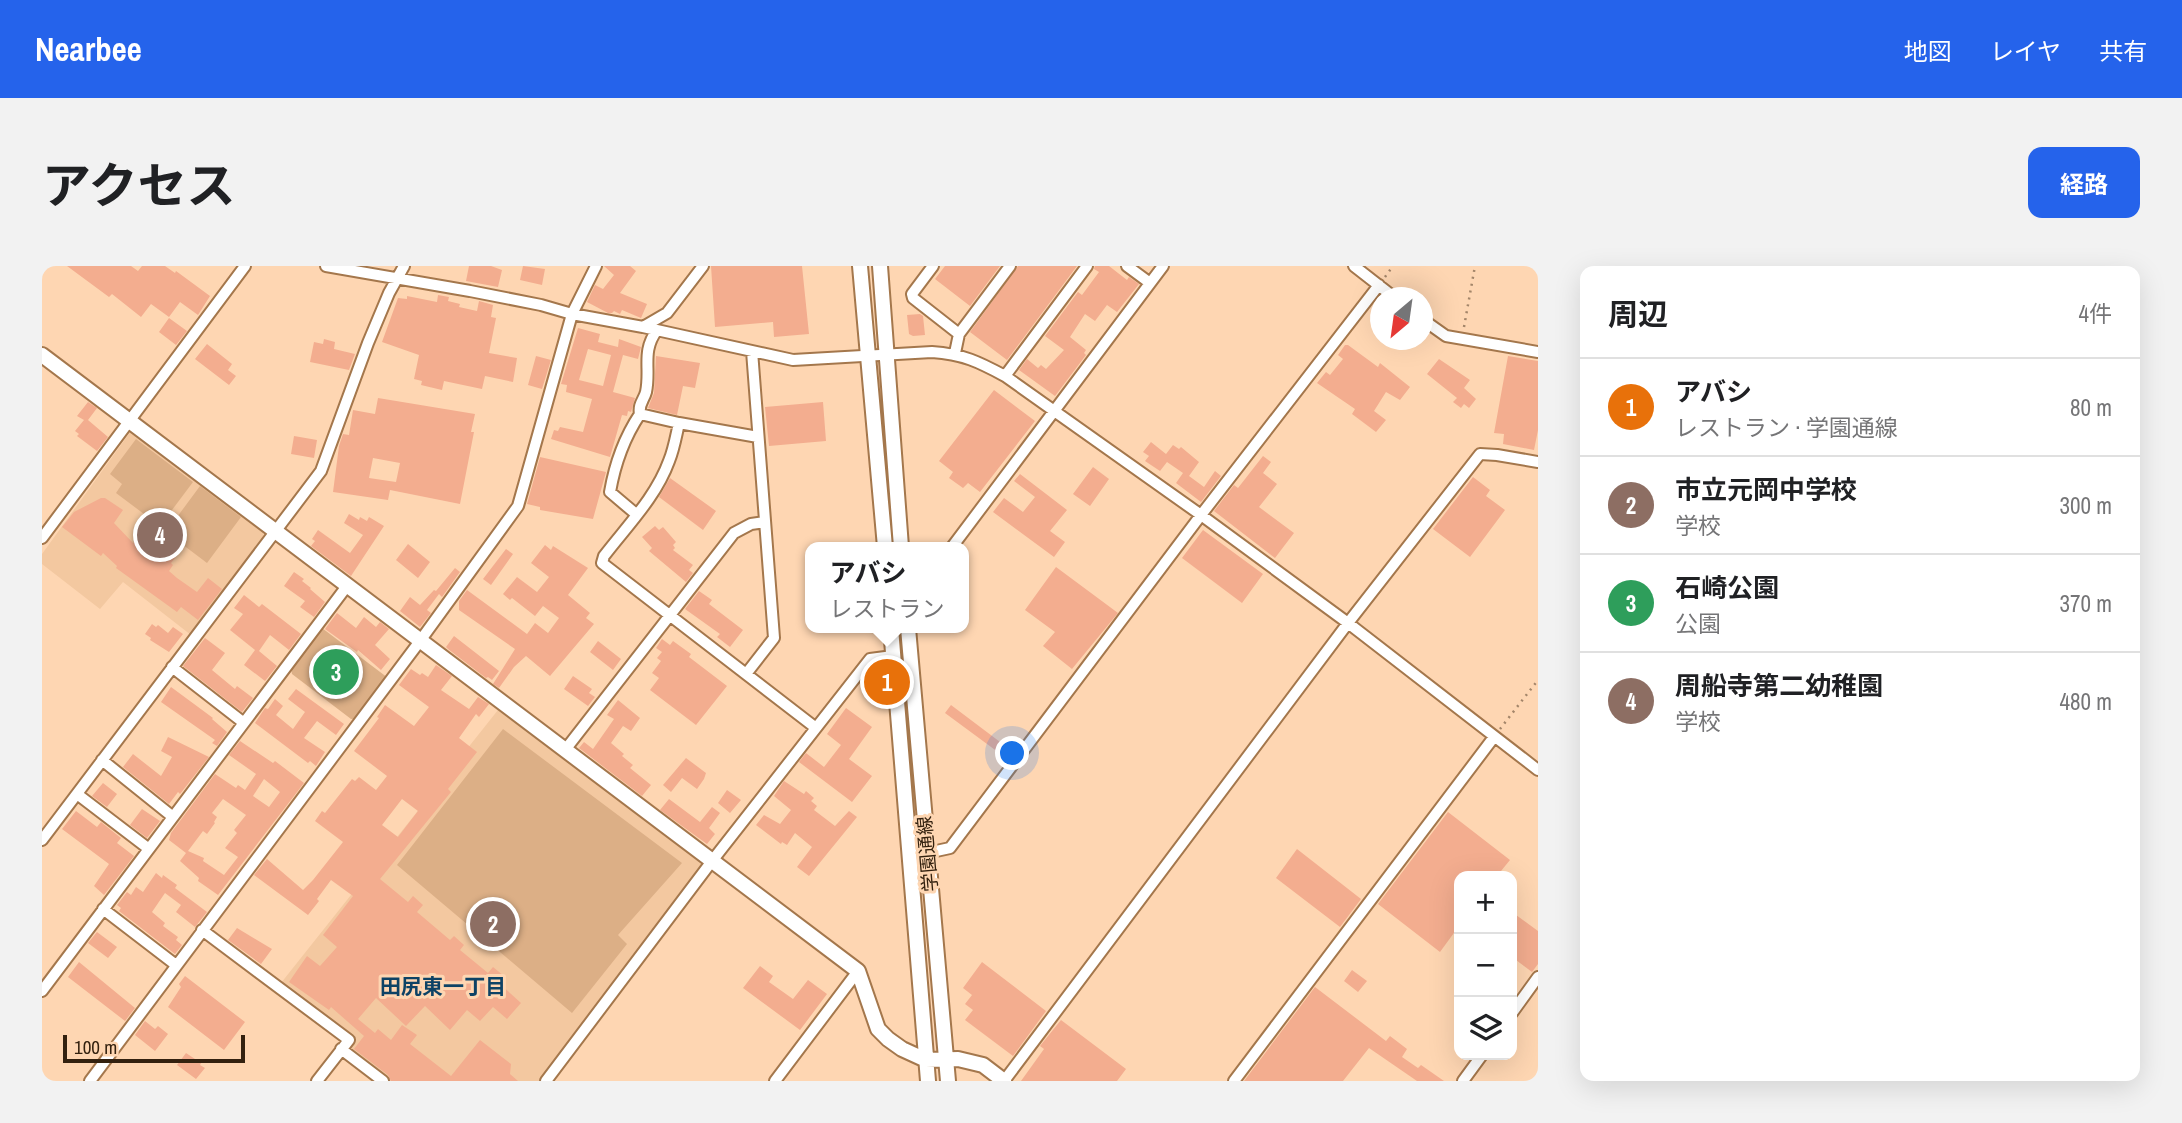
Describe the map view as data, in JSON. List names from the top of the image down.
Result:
{
  "streets": {
    "street": ["学園通線"]
  },
  "districts": ["田尻東一丁目"],
  "scale_bar": "100 m",
  "north": "bottom left",
  "page": {
    "header": "Nearbee",
    "nav": ["地図", "レイヤ", "共有"],
    "title": "アクセス",
    "buttons": "経路",
    "heading": ["周辺", "4件"],
    "list": [
      {
        "mark": "1",
        "name": "アバシ",
        "note": "レストラン · 学園通線",
        "value": "80 m"
      },
      {
        "mark": "2",
        "name": "市立元岡中学校",
        "note": "学校",
        "value": "300 m"
      },
      {
        "mark": "3",
        "name": "石崎公園",
        "note": "公園",
        "value": "370 m"
      },
      {
        "mark": "4",
        "name": "周船寺第二幼稚園",
        "note": "学校",
        "value": "480 m"
      }
    ],
    "pins": [
      "4",
      "3",
      "1",
      "2"
    ],
    "popup": ["アバシ", "レストラン"],
    "map_buttons": ["+", "−"],
    "scale": "100 m"
  }
}
